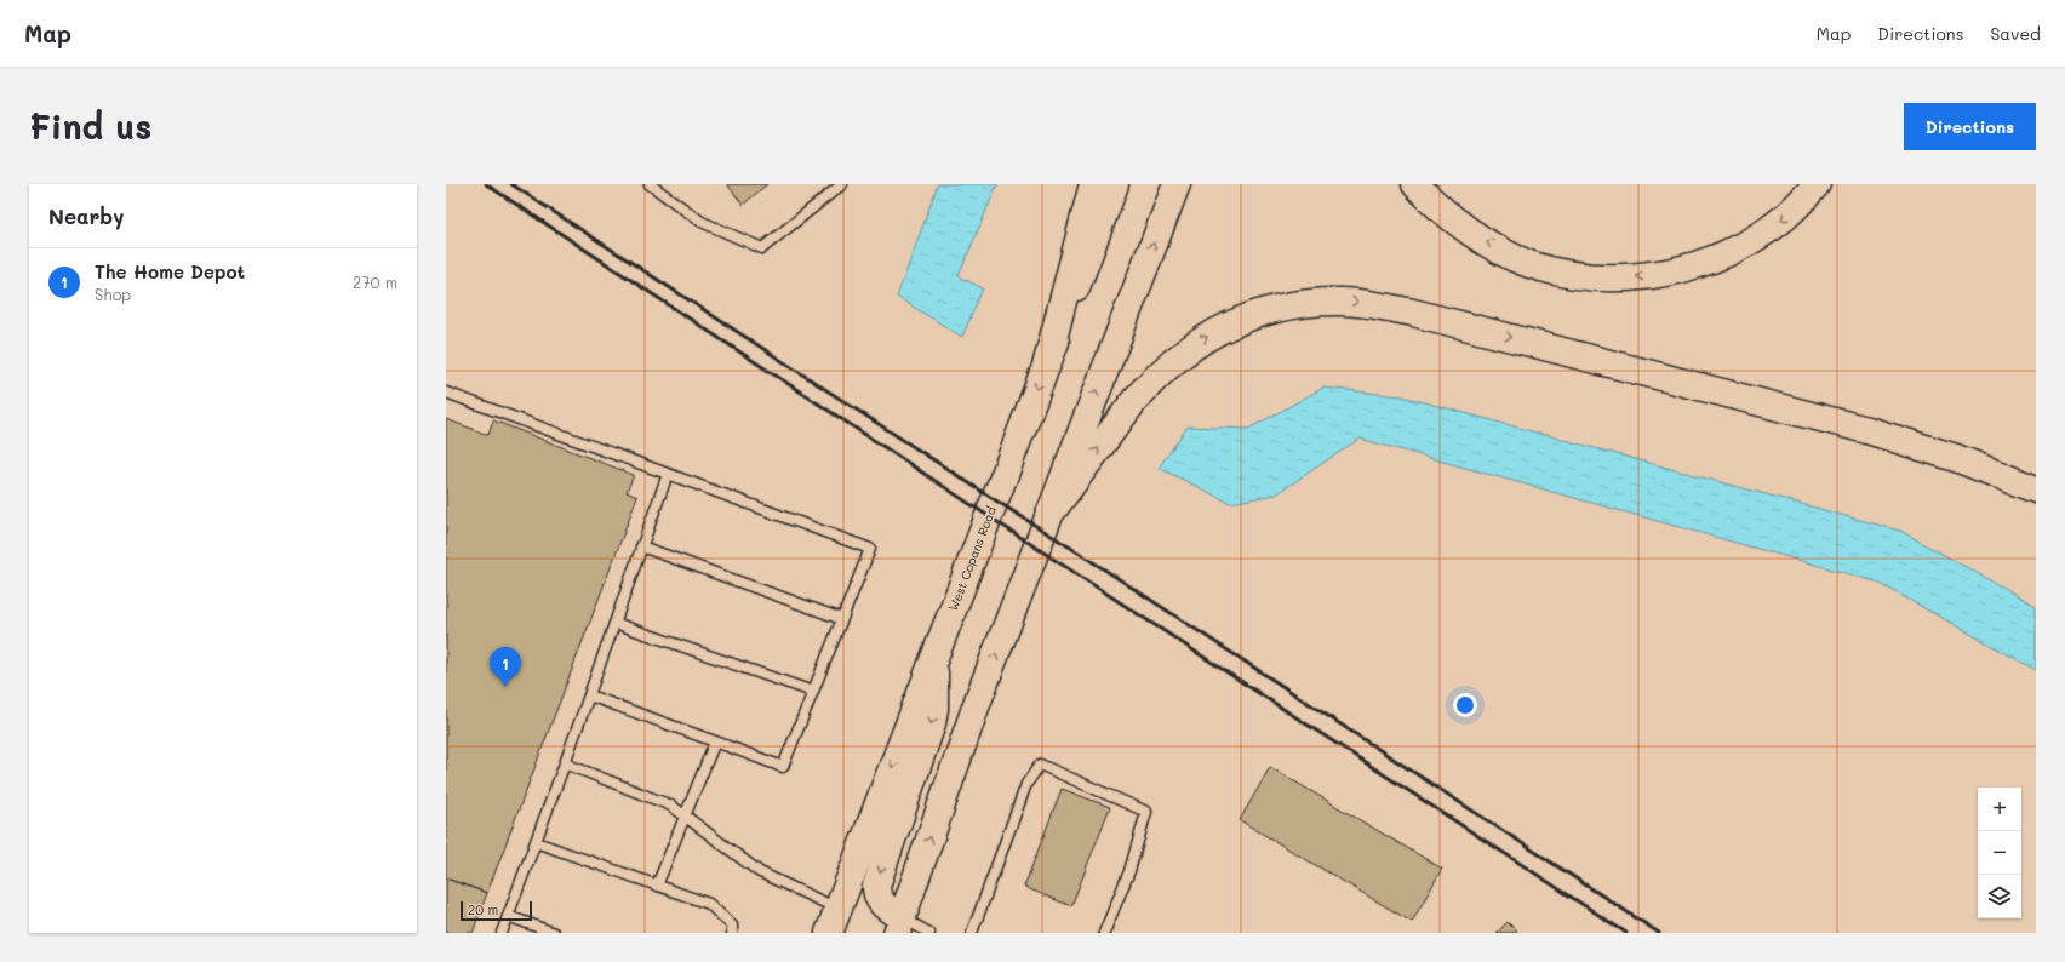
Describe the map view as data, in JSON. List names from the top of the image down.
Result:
{
  "streets": {
    "main road": ["West Copans Road"]
  },
  "scale_bar": "20 m",
  "page": {
    "header": "Map",
    "nav": ["Map", "Directions", "Saved"],
    "buttons": "Directions",
    "title": "Find us",
    "heading": "Nearby",
    "list": [
      {
        "mark": "1",
        "name": "The Home Depot",
        "note": "Shop",
        "value": "270 m"
      }
    ],
    "pins": "1",
    "map_buttons": ["+", "−"],
    "scale": "20 m"
  }
}
